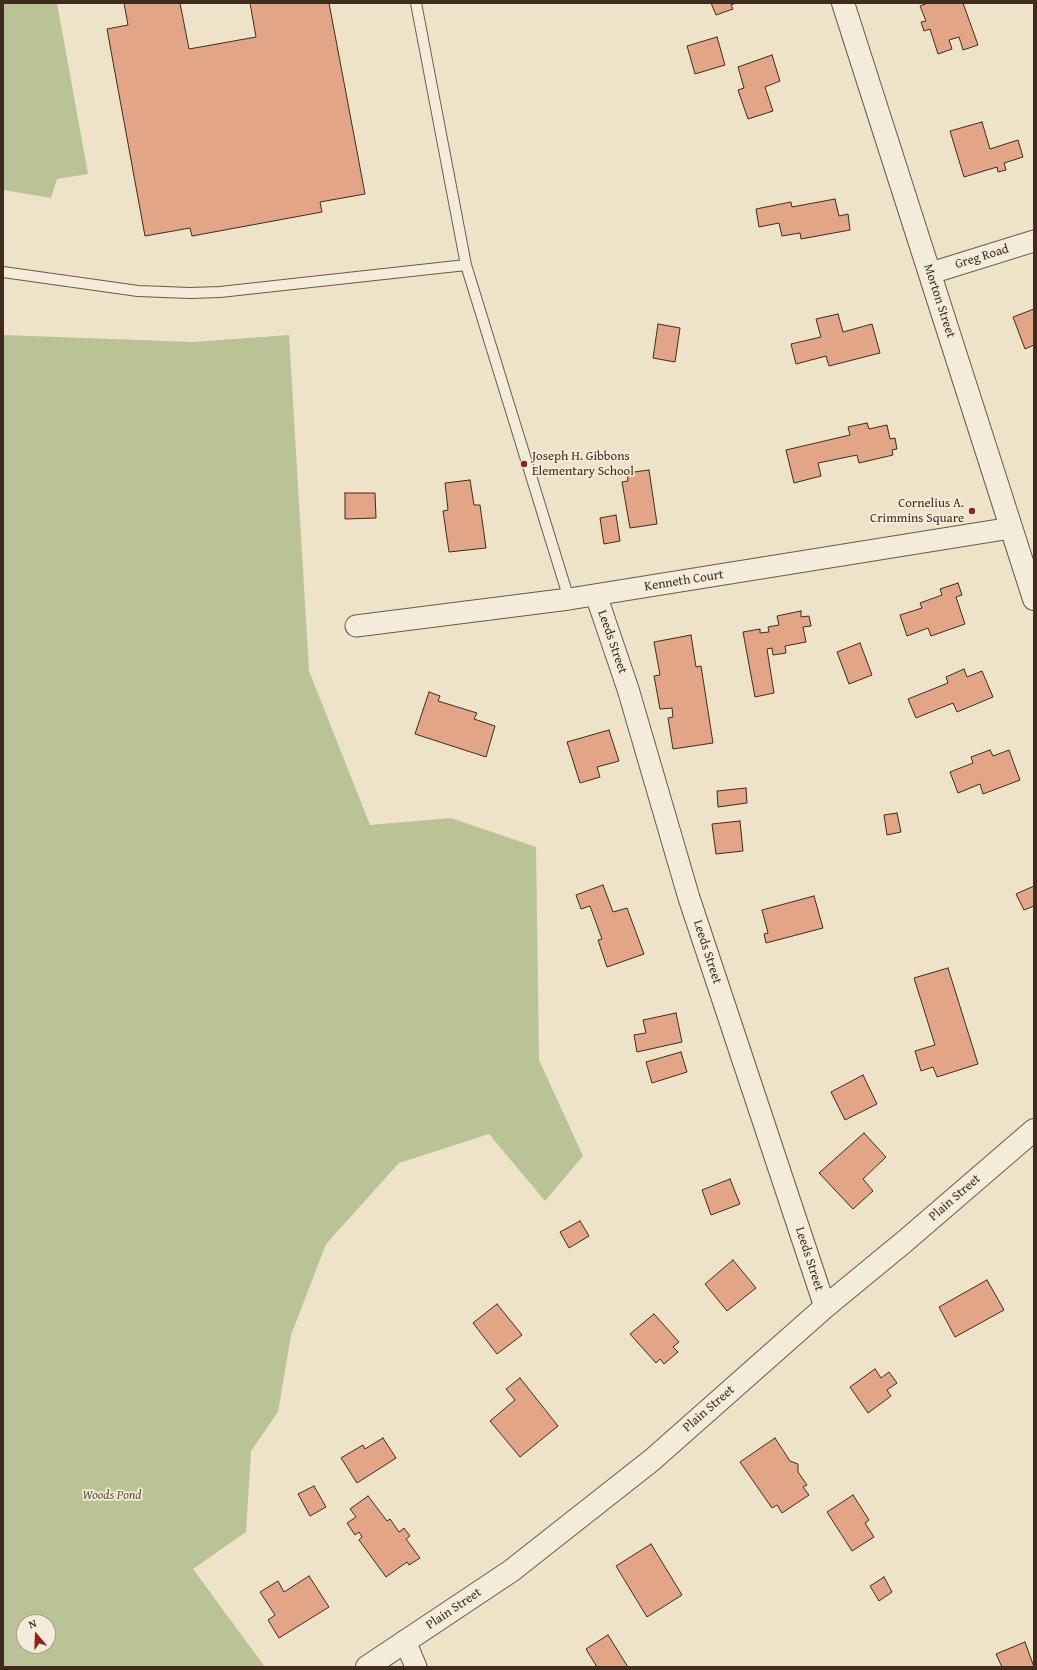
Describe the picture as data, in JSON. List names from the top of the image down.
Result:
{
  "streets": {
    "street": [
      "Greg Road",
      "Morton Street",
      "Kenneth Court",
      "Leeds Street",
      "Plain Street"
    ]
  },
  "crossings": [
    ["Greg Road", "Morton Street"],
    ["Morton Street", "Kenneth Court"],
    ["Kenneth Court", "Leeds Street"],
    ["Leeds Street", "Plain Street"]
  ],
  "parks": ["Woods Pond"],
  "places": ["Joseph H. Gibbons Elementary School", "Cornelius A. Crimmins Square"],
  "north": "top"
}
